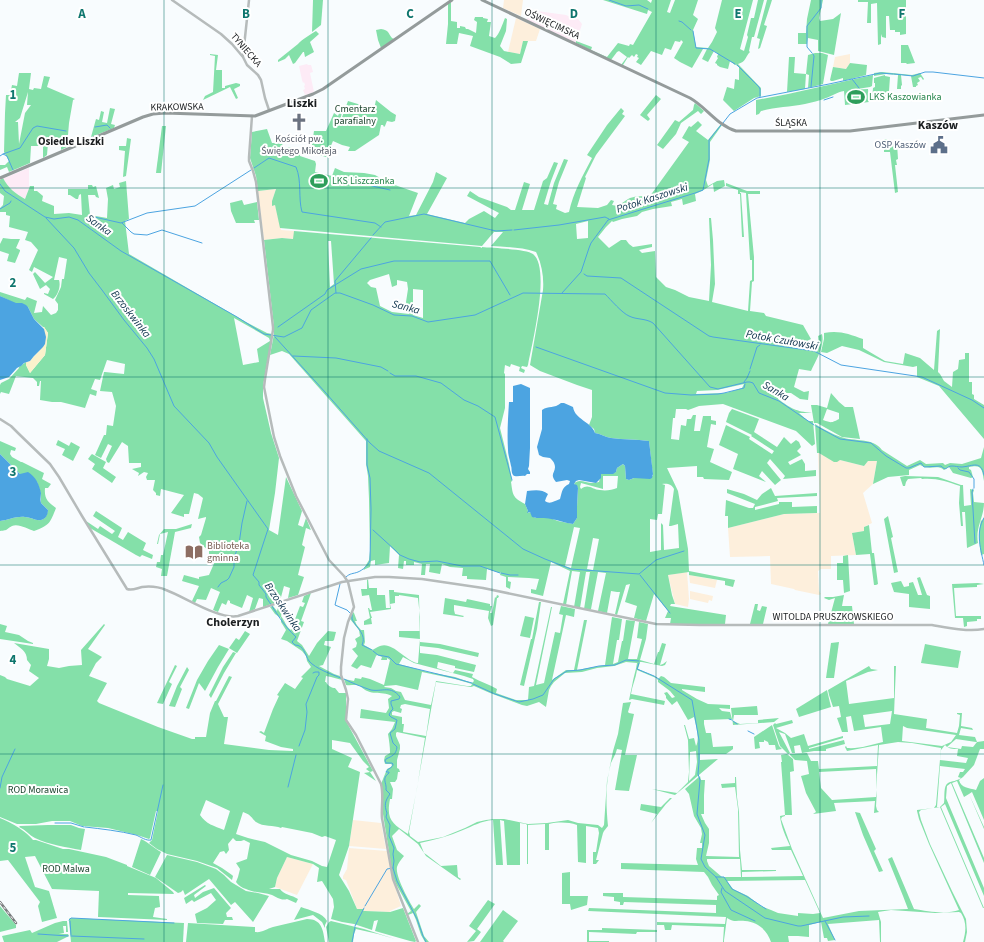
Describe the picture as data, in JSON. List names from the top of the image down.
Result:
{
  "streets": {
    "main road": ["OŚWIĘCIMSKA", "KRAKOWSKA", "ŚLĄSKA"],
    "street": ["TYNIECKA", "WITOLDA PRUSZKOWSKIEGO"]
  },
  "crossings": [
    ["OŚWIĘCIMSKA", "ŚLĄSKA"],
    ["TYNIECKA", "KRAKOWSKA"]
  ],
  "districts": [
    "Liszki",
    "Kaszów",
    "Osiedle Liszki",
    "Cholerzyn"
  ],
  "water": [
    "Potok Kaszowski",
    "Sanka",
    "Brzoskwinka",
    "Potok Czułowski"
  ],
  "parks": ["Cmentarz parafialny", "ROD Morawica", "ROD Malwa"],
  "places": {
    "sports": ["LKS Kaszowianka", "LKS Liszczanka"],
    "church": ["Kościół pw. Świętego Mikołaja"],
    "public building": ["OSP Kaszów"],
    "library": ["Biblioteka gminna"]
  },
  "grid": {
    "columns": [
      "A",
      "B",
      "C",
      "D",
      "E",
      "F"
    ],
    "rows": [
      "1",
      "2",
      "3",
      "4",
      "5"
    ]
  }
}
